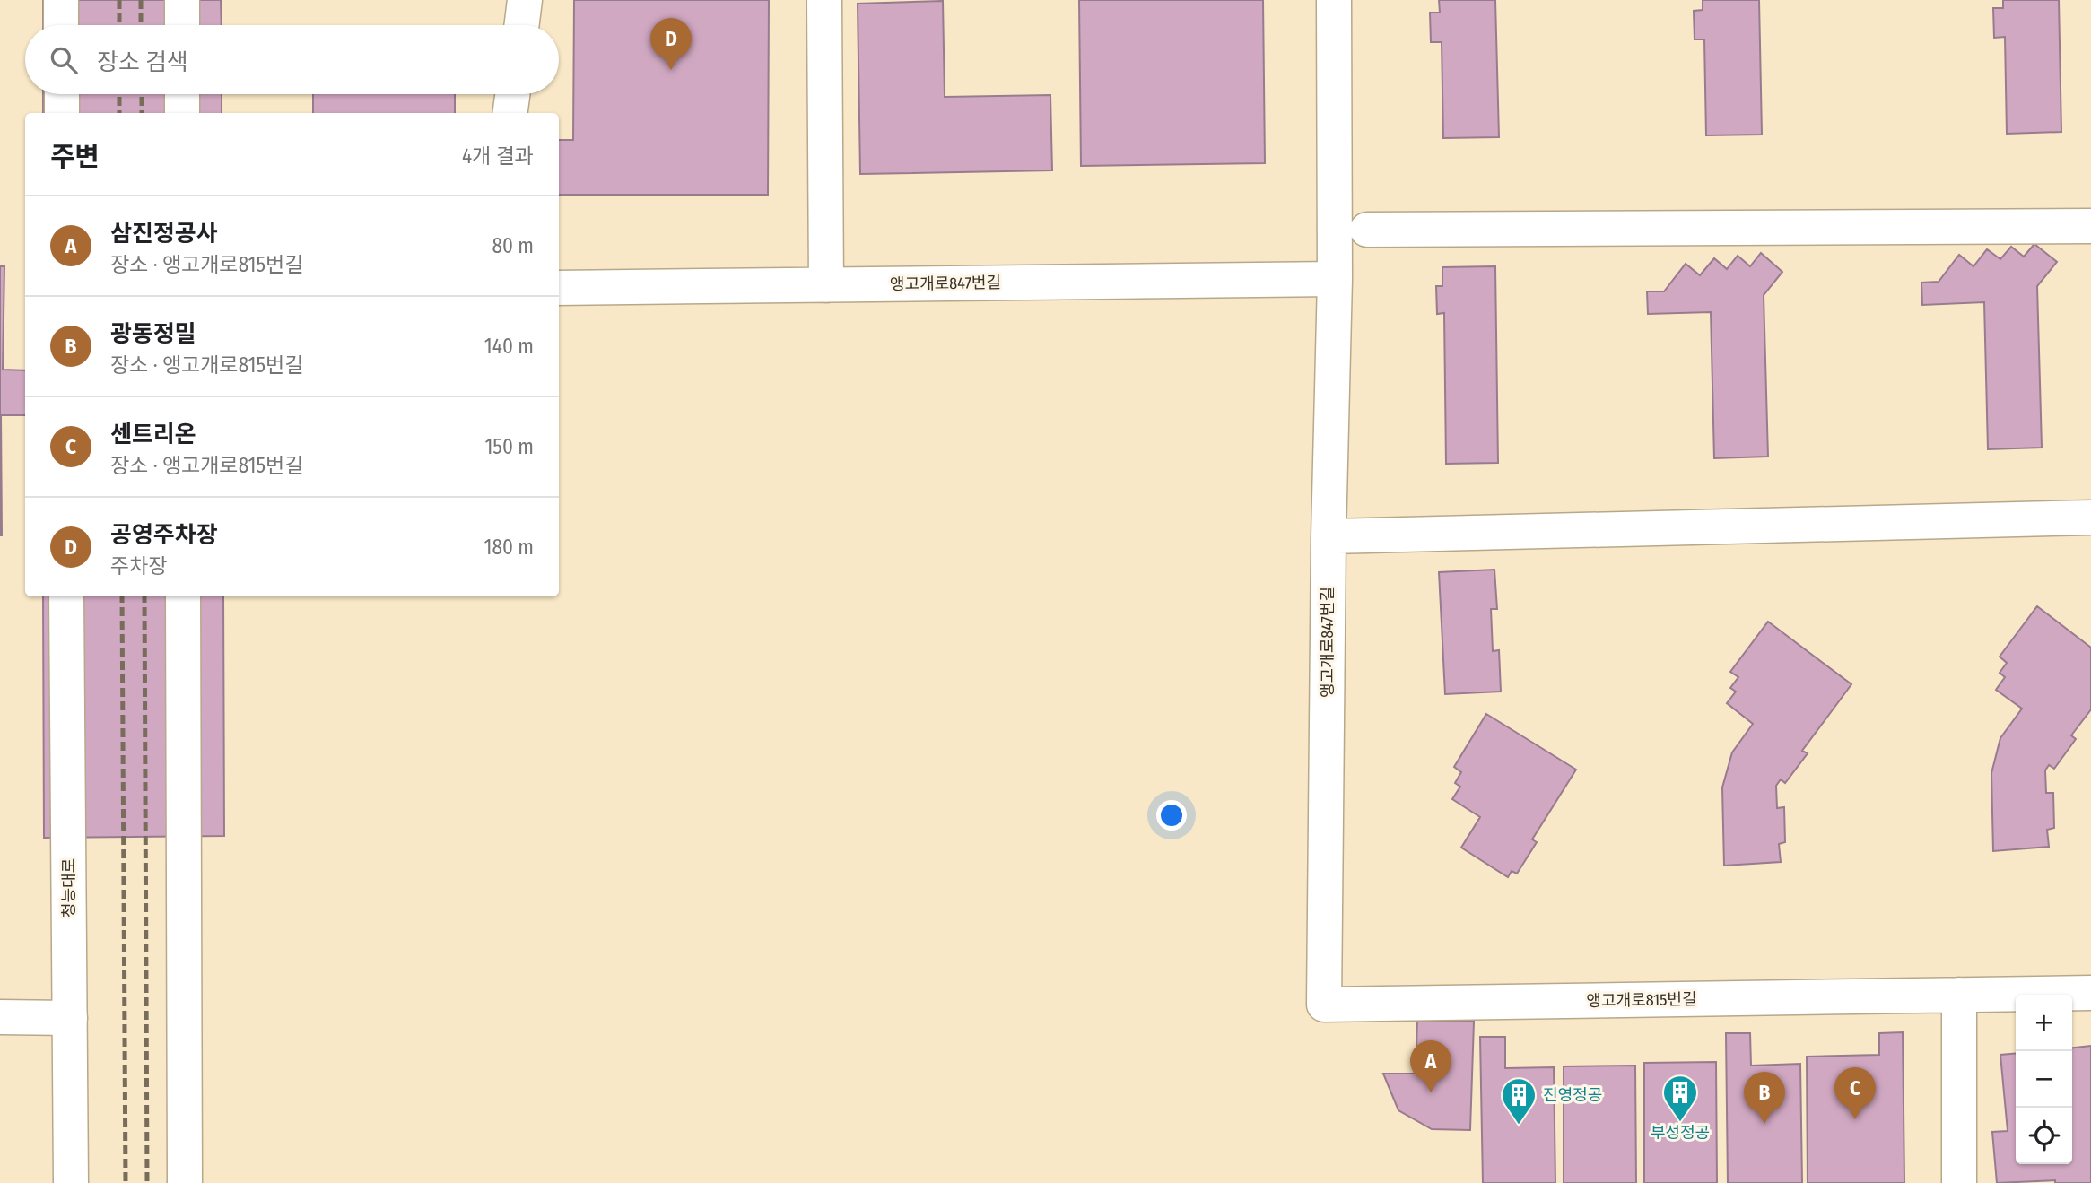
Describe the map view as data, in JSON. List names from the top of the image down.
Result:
{
  "streets": {
    "street": ["앵고개로847번길", "청능대로", "앵고개로815번길"]
  },
  "crossings": [
    ["앵고개로847번길", "앵고개로815번길"]
  ],
  "places": {
    "building": ["부성정공", "진영정공"]
  },
  "page": {
    "pins": [
      "D",
      "A",
      "C",
      "B"
    ],
    "search": "장소 검색",
    "heading": ["주변", "4개 결과"],
    "list": [
      {
        "mark": "A",
        "name": "삼진정공사",
        "note": "장소 · 앵고개로815번길",
        "value": "80 m"
      },
      {
        "mark": "B",
        "name": "광동정밀",
        "note": "장소 · 앵고개로815번길",
        "value": "140 m"
      },
      {
        "mark": "C",
        "name": "센트리온",
        "note": "장소 · 앵고개로815번길",
        "value": "150 m"
      },
      {
        "mark": "D",
        "name": "공영주차장",
        "note": "주차장",
        "value": "180 m"
      }
    ],
    "map_buttons": ["+", "−"]
  }
}
